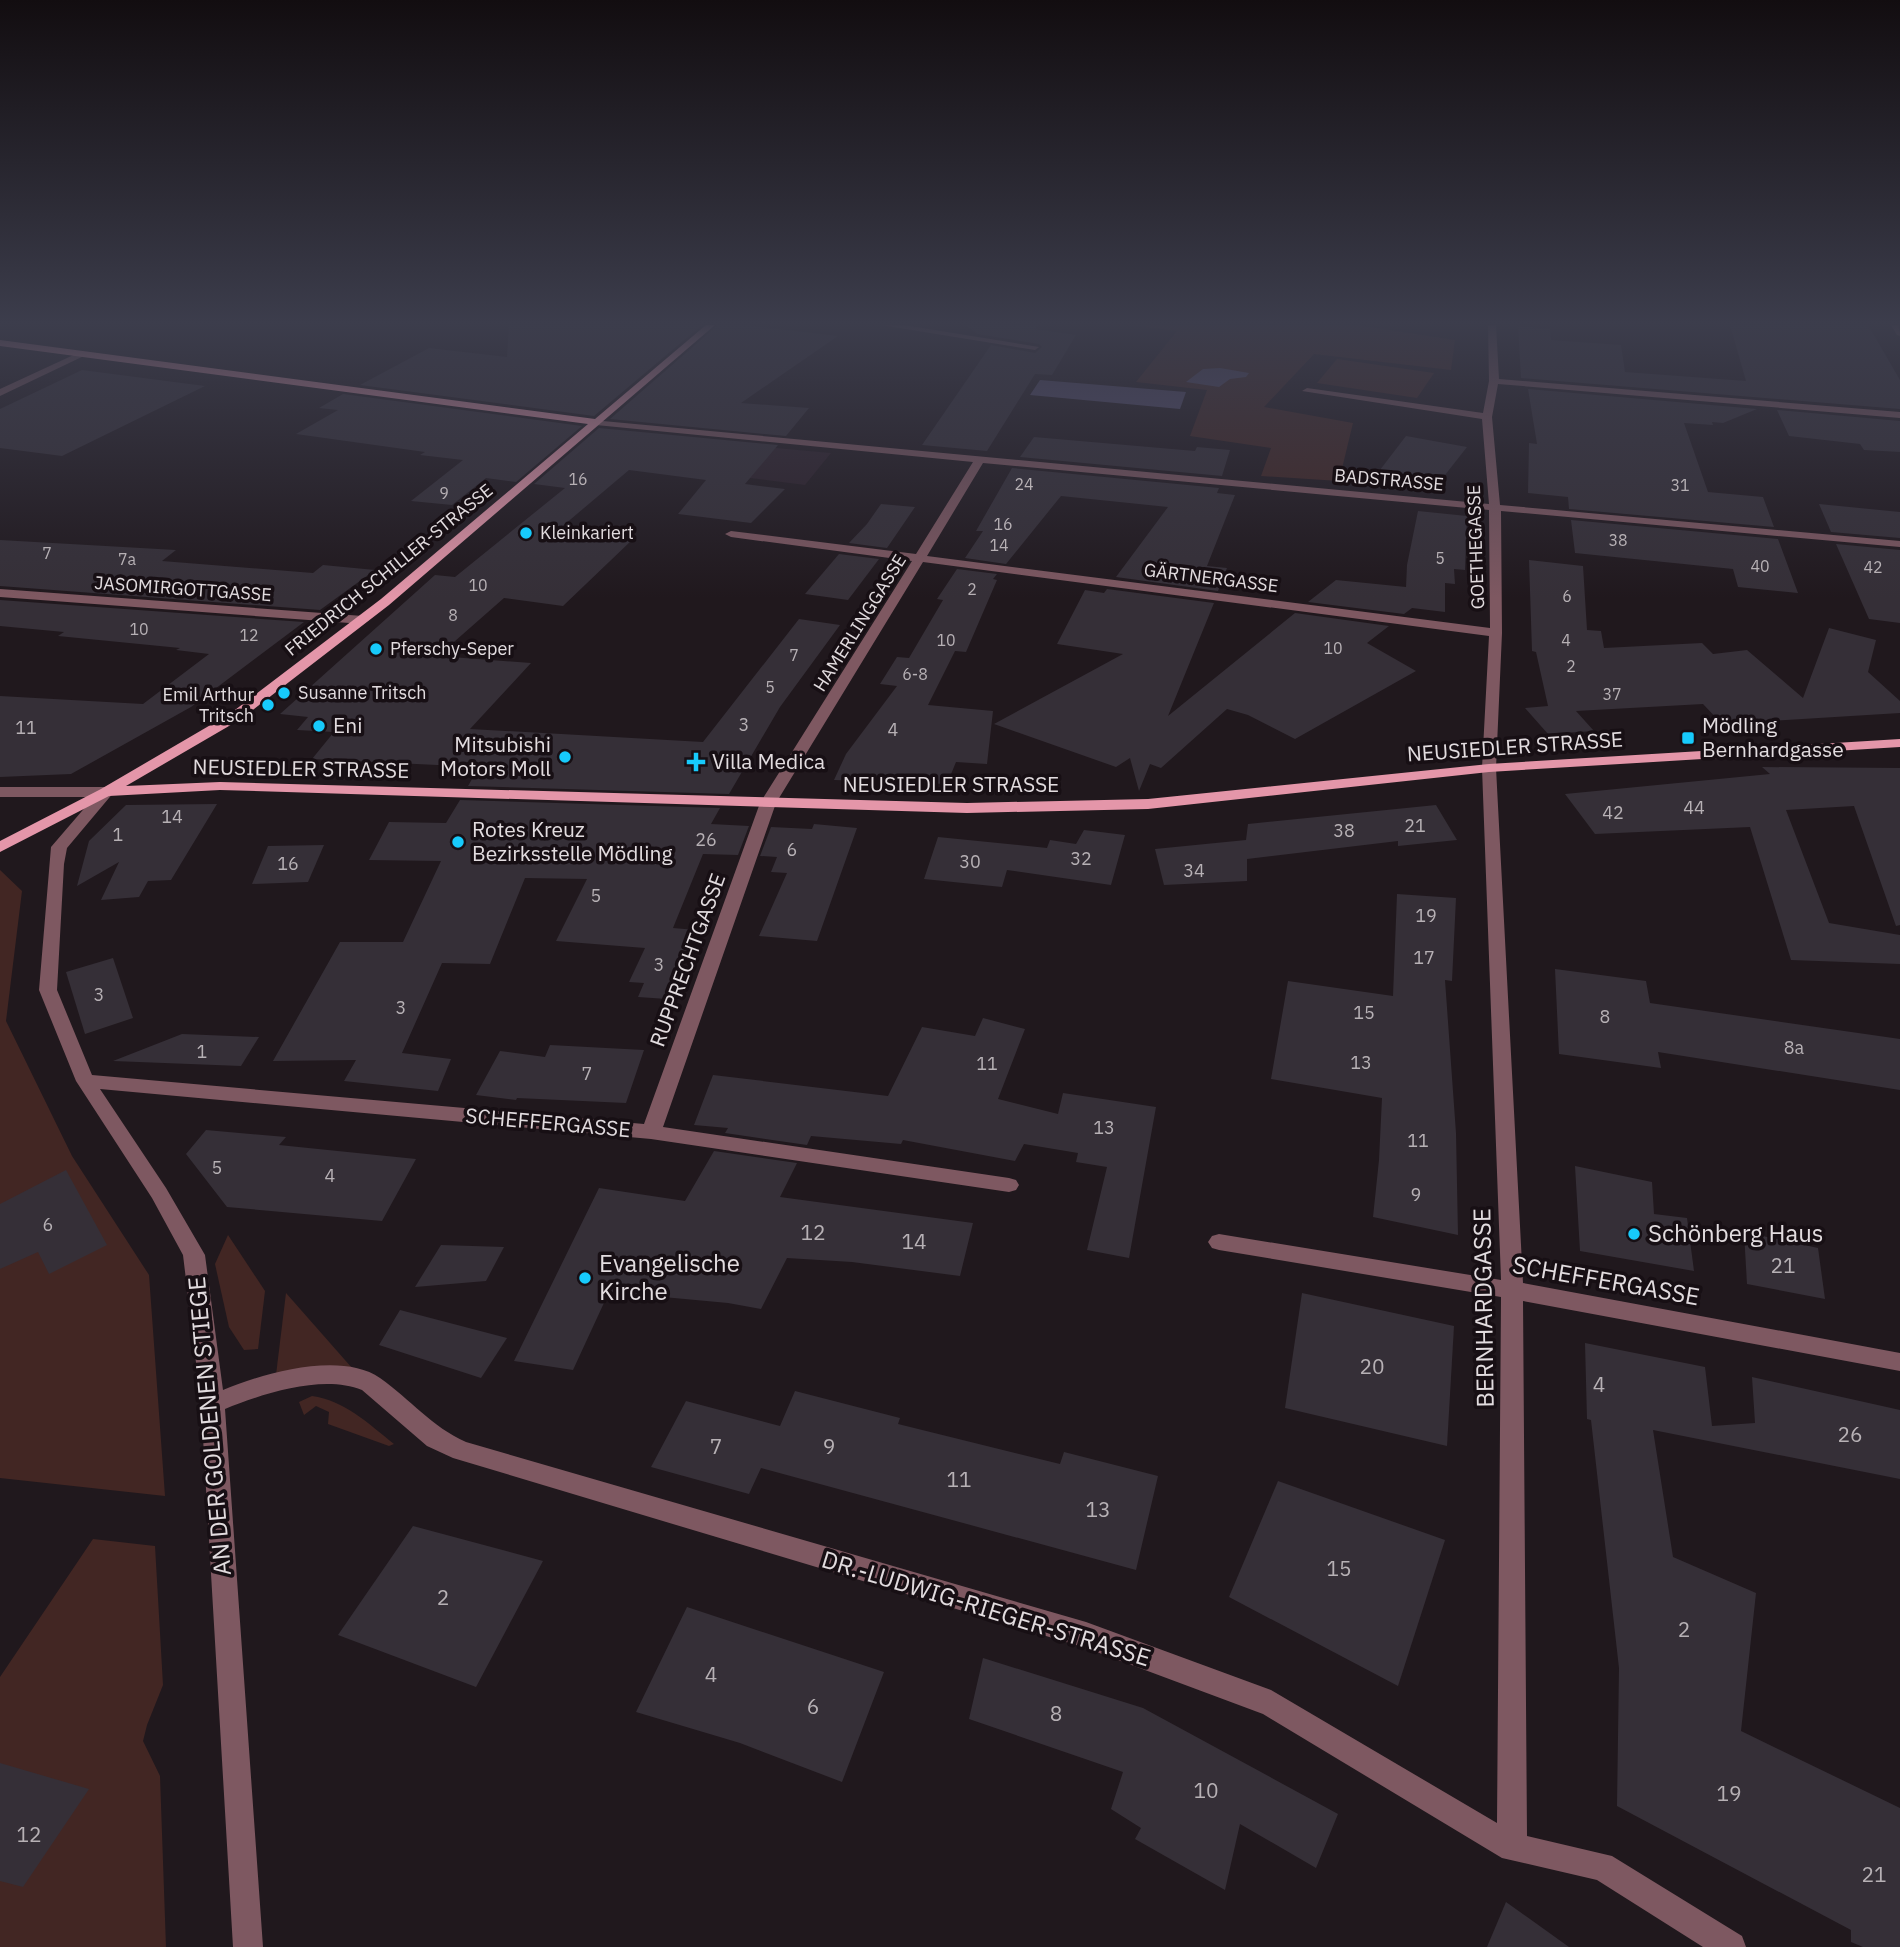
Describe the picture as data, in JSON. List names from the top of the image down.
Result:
{
  "streets": {
    "main road": ["BADSTRASSE", "FRIEDRICH SCHILLER-STRASSE", "NEUSIEDLER STRASSE"],
    "street": [
      "GOETHEGASSE",
      "GÄRTNERGASSE",
      "JASOMIRGOTTGASSE",
      "HAMERLINGGASSE",
      "RUPPRECHTGASSE",
      "SCHEFFERGASSE",
      "BERNHARDGASSE",
      "AN DER GOLDENEN STIEGE",
      "DR.-LUDWIG-RIEGER-STRASSE"
    ]
  },
  "crossings": [
    ["BADSTRASSE", "GOETHEGASSE"],
    ["BADSTRASSE", "FRIEDRICH SCHILLER-STRASSE"],
    ["BADSTRASSE", "HAMERLINGGASSE"],
    ["GOETHEGASSE", "GÄRTNERGASSE"],
    ["GOETHEGASSE", "NEUSIEDLER STRASSE"],
    ["GOETHEGASSE", "BERNHARDGASSE"],
    ["FRIEDRICH SCHILLER-STRASSE", "JASOMIRGOTTGASSE"],
    ["FRIEDRICH SCHILLER-STRASSE", "NEUSIEDLER STRASSE"],
    ["FRIEDRICH SCHILLER-STRASSE", "AN DER GOLDENEN STIEGE"],
    ["GÄRTNERGASSE", "HAMERLINGGASSE"],
    ["HAMERLINGGASSE", "NEUSIEDLER STRASSE"],
    ["HAMERLINGGASSE", "RUPPRECHTGASSE"],
    ["NEUSIEDLER STRASSE", "RUPPRECHTGASSE"],
    ["NEUSIEDLER STRASSE", "BERNHARDGASSE"],
    ["NEUSIEDLER STRASSE", "AN DER GOLDENEN STIEGE"],
    ["RUPPRECHTGASSE", "SCHEFFERGASSE"],
    ["SCHEFFERGASSE", "BERNHARDGASSE"],
    ["SCHEFFERGASSE", "AN DER GOLDENEN STIEGE"],
    ["BERNHARDGASSE", "DR.-LUDWIG-RIEGER-STRASSE"],
    ["AN DER GOLDENEN STIEGE", "DR.-LUDWIG-RIEGER-STRASSE"]
  ],
  "places": {
    "other": [
      "Kleinkariert",
      "Pferschy-Seper",
      "Susanne Tritsch",
      "Emil Arthur Tritsch",
      "Eni",
      "Mitsubishi Motors Moll",
      "Rotes Kreuz Bezirksstelle Mödling",
      "Schönberg Haus",
      "Evangelische Kirche"
    ],
    "transit": ["Mödling Bernhardgasse"],
    "health": ["Villa Medica"]
  },
  "house_numbers": [
    "16",
    "24",
    "31",
    "9",
    "16",
    "38",
    "14",
    "7",
    "5",
    "7a",
    "40",
    "42",
    "10",
    "2",
    "6",
    "8",
    "10",
    "12",
    "10",
    "4",
    "10",
    "7",
    "2",
    "6-8",
    "5",
    "37",
    "3",
    "11",
    "4",
    "44",
    "42",
    "14",
    "21",
    "38",
    "1",
    "26",
    "6",
    "32",
    "30",
    "16",
    "34",
    "5",
    "19",
    "17",
    "3",
    "3",
    "3",
    "15",
    "8",
    "8a",
    "1",
    "13",
    "11",
    "7",
    "13",
    "11",
    "5",
    "4",
    "9",
    "6",
    "12",
    "14",
    "21",
    "20",
    "4",
    "26",
    "7",
    "9",
    "11",
    "13",
    "15",
    "2",
    "2",
    "4",
    "6",
    "8",
    "10",
    "19",
    "12",
    "21"
  ]
}
